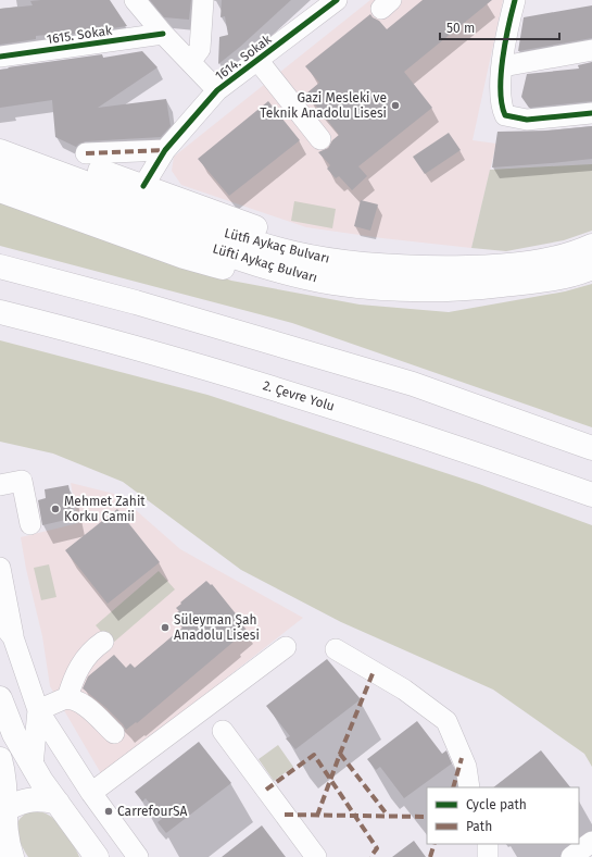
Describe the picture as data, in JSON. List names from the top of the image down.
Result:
{
  "streets": {
    "main road": ["Lütfi Aykaç Bulvarı", "Lüfti Aykaç Bulvarı", "2. Çevre Yolu"],
    "street": ["1615. Sokak", "1614. Sokak"]
  },
  "places": [
    "Gazi Mesleki ve Teknik Anadolu Lisesi",
    "Mehmet Zahit Korku Camii",
    "Süleyman Şah Anadolu Lisesi",
    "CarrefourSA"
  ],
  "legend": ["Cycle path", "Path"],
  "scale_bar": "50 m"
}
